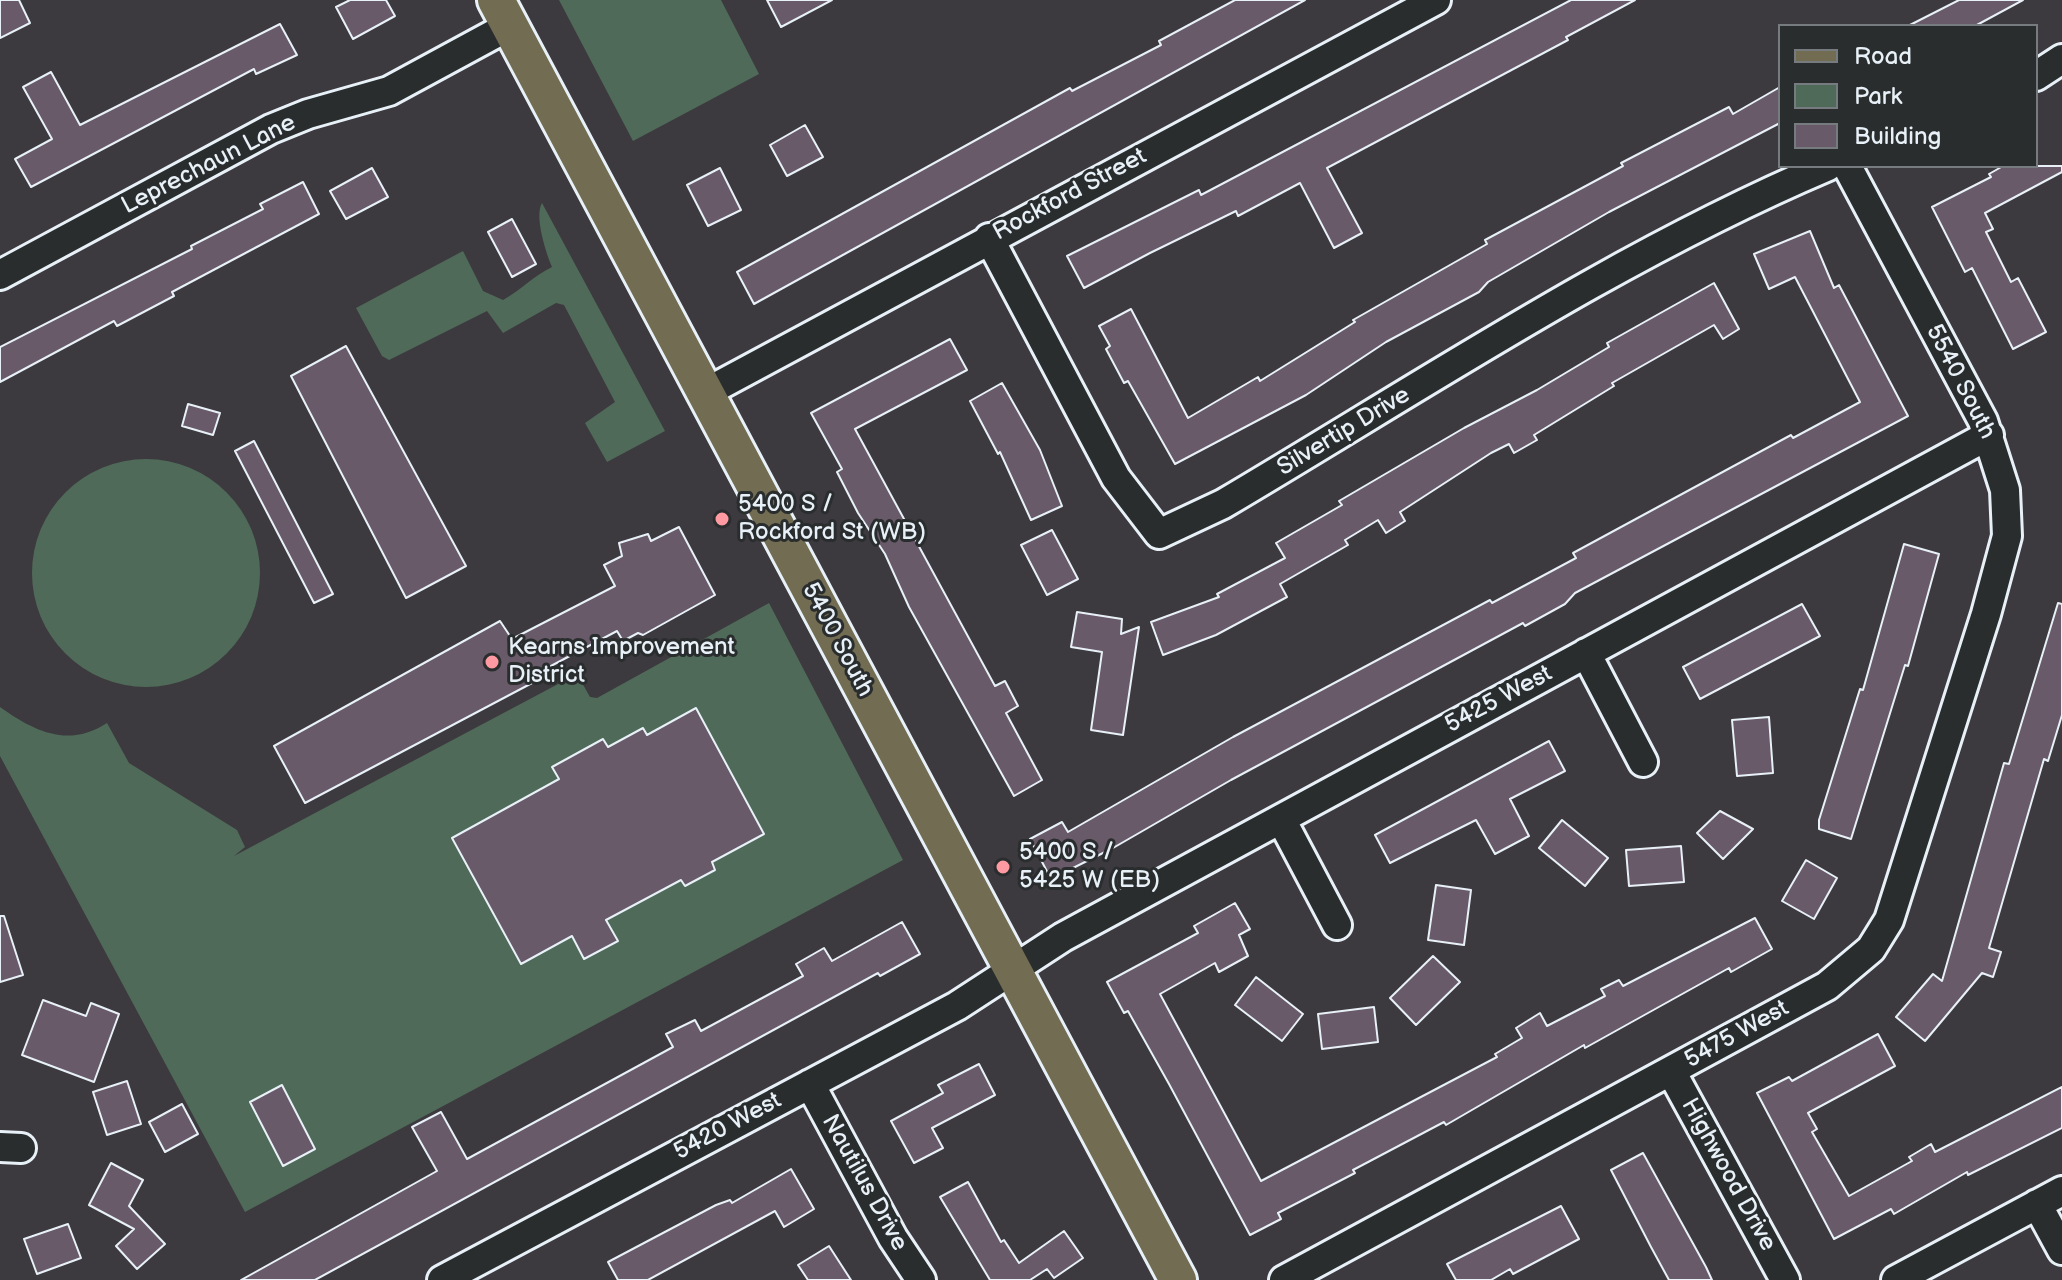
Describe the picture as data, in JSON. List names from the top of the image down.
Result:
{
  "streets": {
    "main road": ["5400 South"],
    "street": [
      "Leprechaun Lane",
      "Rockford Street",
      "5540 South",
      "Silvertip Drive",
      "5425 West",
      "5475 West",
      "5420 West",
      "Highwood Drive",
      "Nautilus Drive"
    ]
  },
  "crossings": [
    ["Leprechaun Lane", "5400 South"],
    ["Rockford Street", "Silvertip Drive"],
    ["Rockford Street", "5400 South"],
    ["5540 South", "5425 West"],
    ["5540 South", "5475 West"],
    ["5400 South", "5425 West"],
    ["5400 South", "5420 West"],
    ["5425 West", "5420 West"],
    ["5475 West", "Highwood Drive"],
    ["5420 West", "Nautilus Drive"]
  ],
  "places": ["5400 S / Rockford St (WB)", "Kearns Improvement District", "5400 S / 5425 W (EB)"],
  "legend": ["Road", "Park", "Building"]
}
